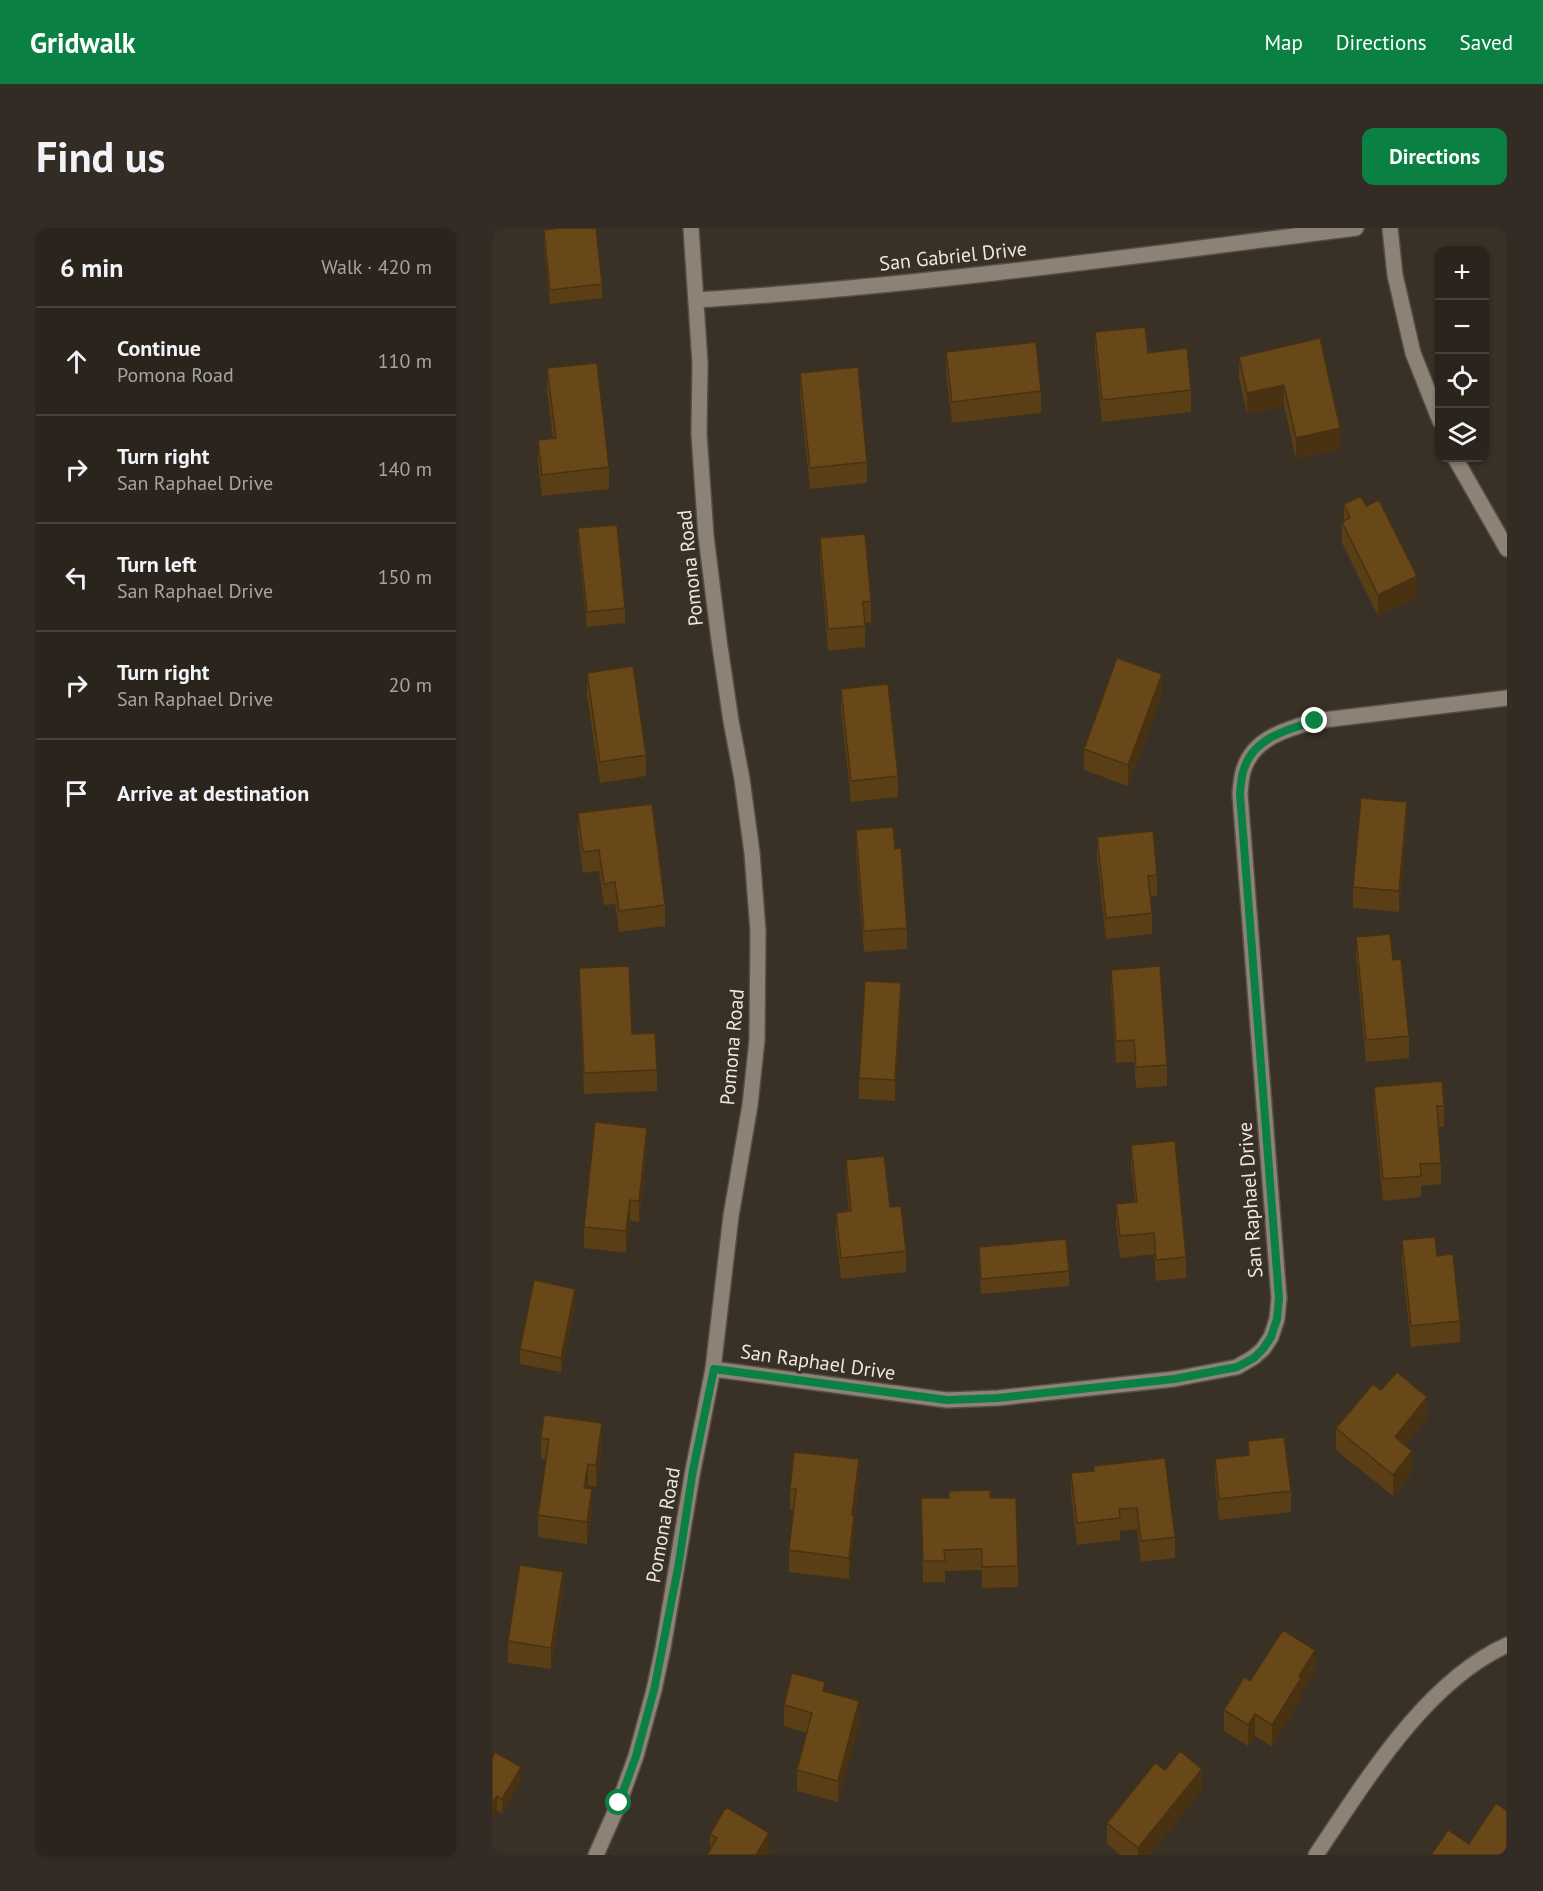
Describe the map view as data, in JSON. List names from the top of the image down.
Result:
{
  "streets": {
    "street": ["San Gabriel Drive", "Pomona Road", "San Raphael Drive"]
  },
  "crossings": [
    ["San Gabriel Drive", "Pomona Road"],
    ["Pomona Road", "San Raphael Drive"]
  ],
  "page": {
    "header": "Gridwalk",
    "nav": ["Map", "Directions", "Saved"],
    "buttons": "Directions",
    "title": "Find us",
    "heading": ["6 min", "Walk · 420 m"],
    "map_buttons": ["+", "−"],
    "list": [
      ["Continue", "Pomona Road", "110 m"],
      ["Turn right", "San Raphael Drive", "140 m"],
      ["Turn left", "San Raphael Drive", "150 m"],
      ["Turn right", "San Raphael Drive", "20 m"],
      "Arrive at destination"
    ]
  }
}
